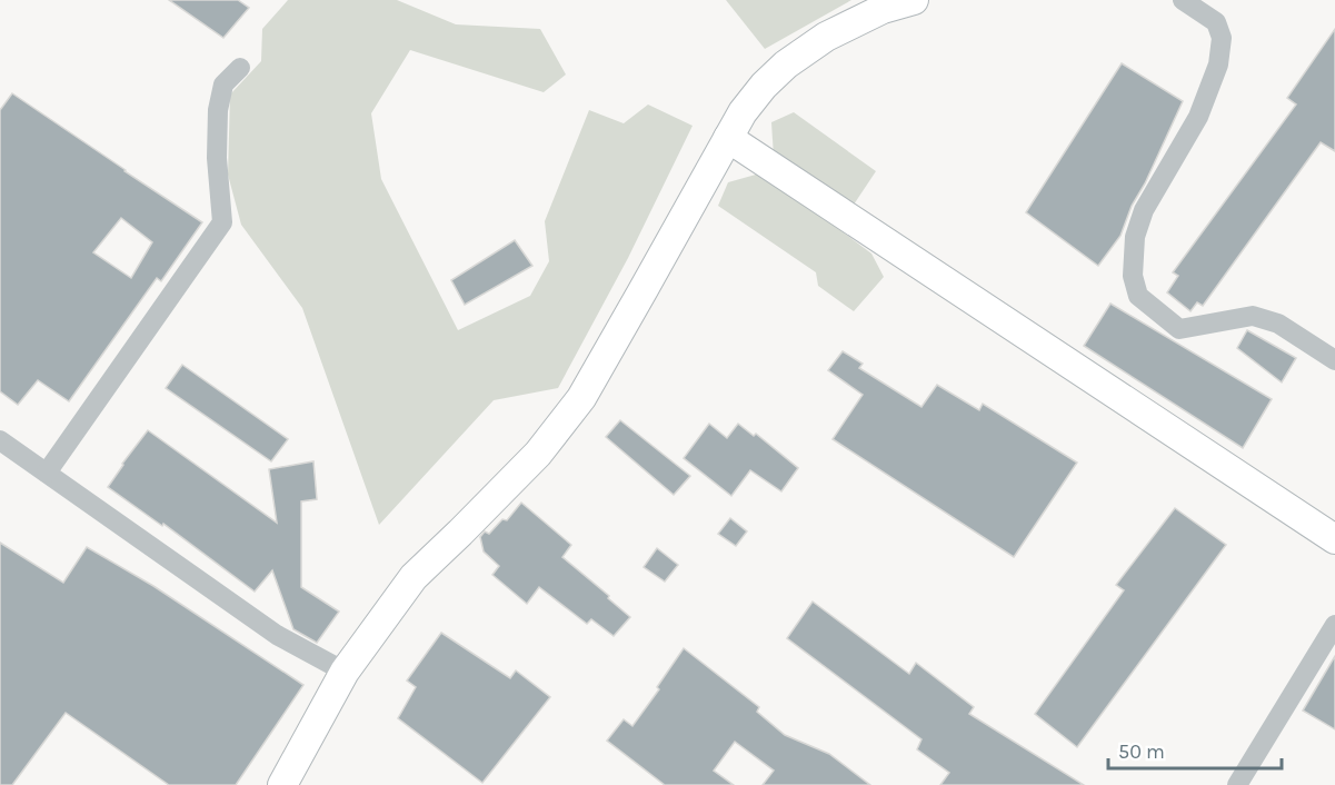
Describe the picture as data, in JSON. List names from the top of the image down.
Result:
{
  "scale_bar": "50 m"
}
